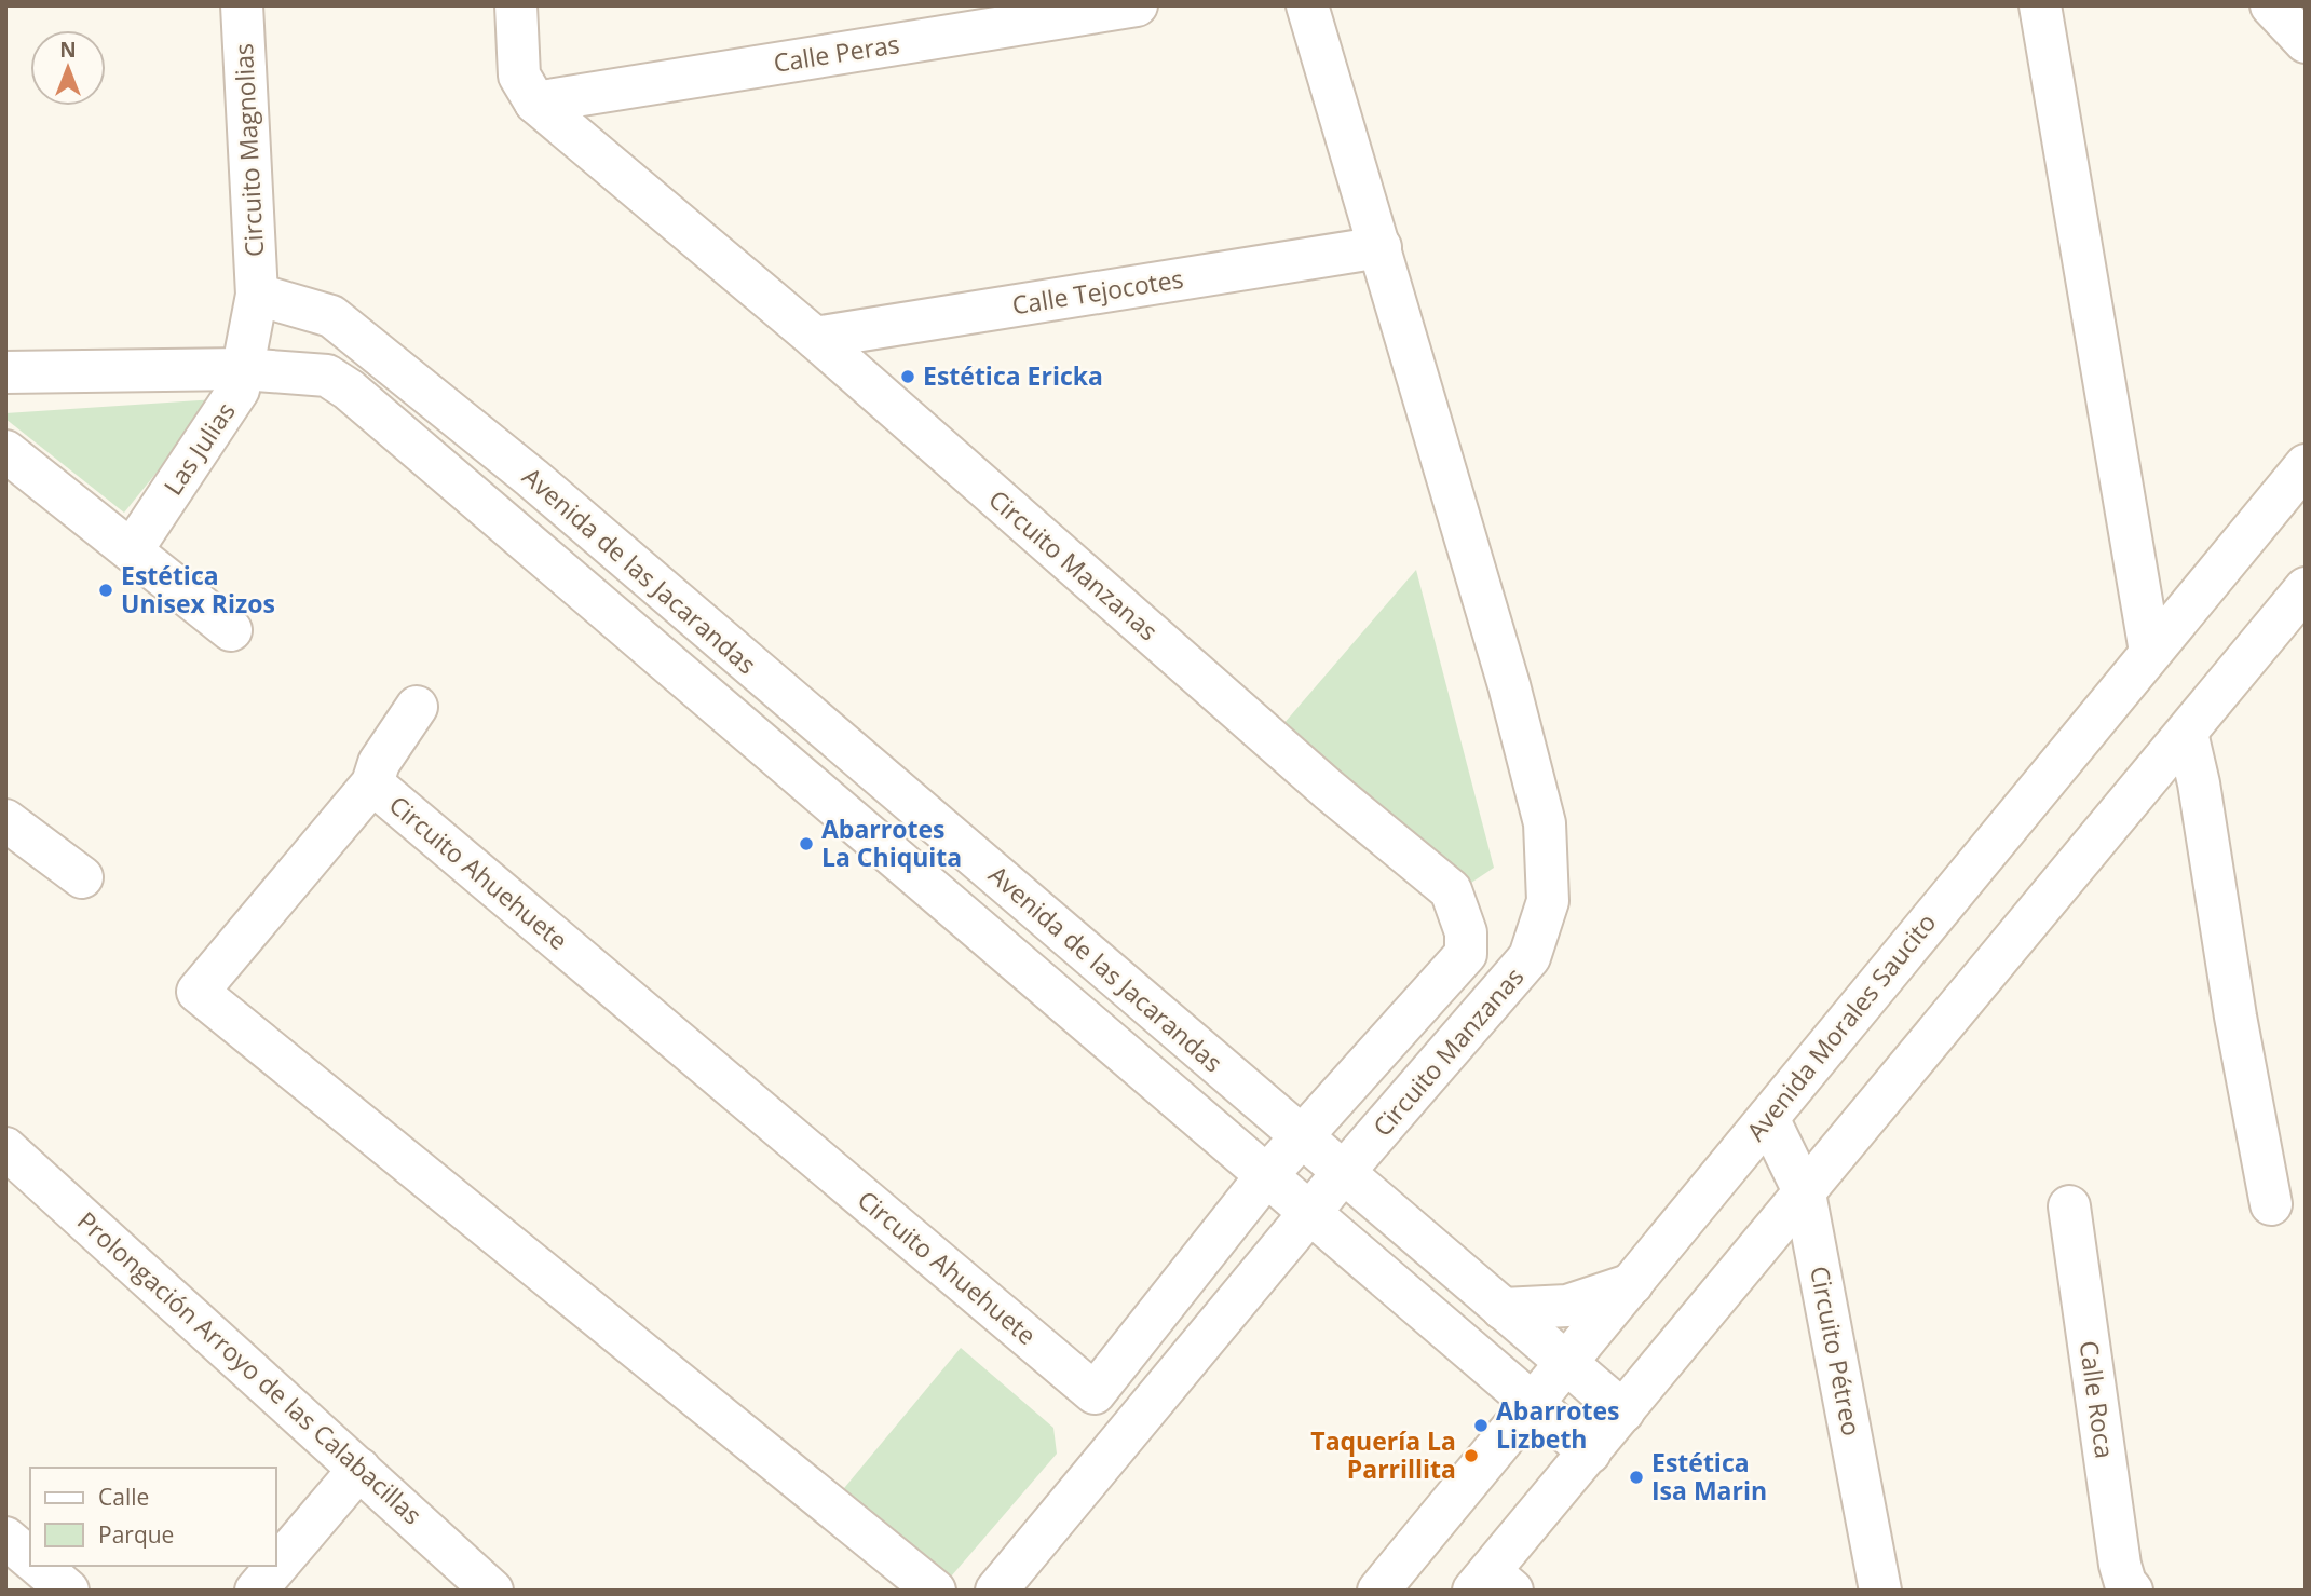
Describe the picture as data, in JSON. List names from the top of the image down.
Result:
{
  "streets": {
    "street": [
      "Calle Peras",
      "Circuito Magnolias",
      "Calle Tejocotes",
      "Las Julias",
      "Circuito Manzanas",
      "Avenida de las Jacarandas",
      "Circuito Ahuehuete",
      "Avenida Morales Saucito",
      "Circuito Pétreo",
      "Prolongación Arroyo de las Calabacillas",
      "Calle Roca"
    ]
  },
  "crossings": [
    ["Calle Peras", "Circuito Manzanas"],
    ["Circuito Magnolias", "Las Julias"],
    ["Circuito Magnolias", "Avenida de las Jacarandas"],
    ["Calle Tejocotes", "Circuito Manzanas"],
    ["Las Julias", "Avenida de las Jacarandas"],
    ["Circuito Manzanas", "Avenida de las Jacarandas"],
    ["Circuito Manzanas", "Circuito Ahuehuete"],
    ["Avenida de las Jacarandas", "Circuito Ahuehuete"],
    ["Avenida de las Jacarandas", "Avenida Morales Saucito"],
    ["Avenida Morales Saucito", "Circuito Pétreo"]
  ],
  "places": [
    "Estética Ericka",
    "Estética Unisex Rizos",
    "Abarrotes La Chiquita",
    "Abarrotes Lizbeth",
    "Taquería La Parrillita",
    "Estética Isa Marin"
  ],
  "legend": ["Calle", "Parque"],
  "north": "top"
}
